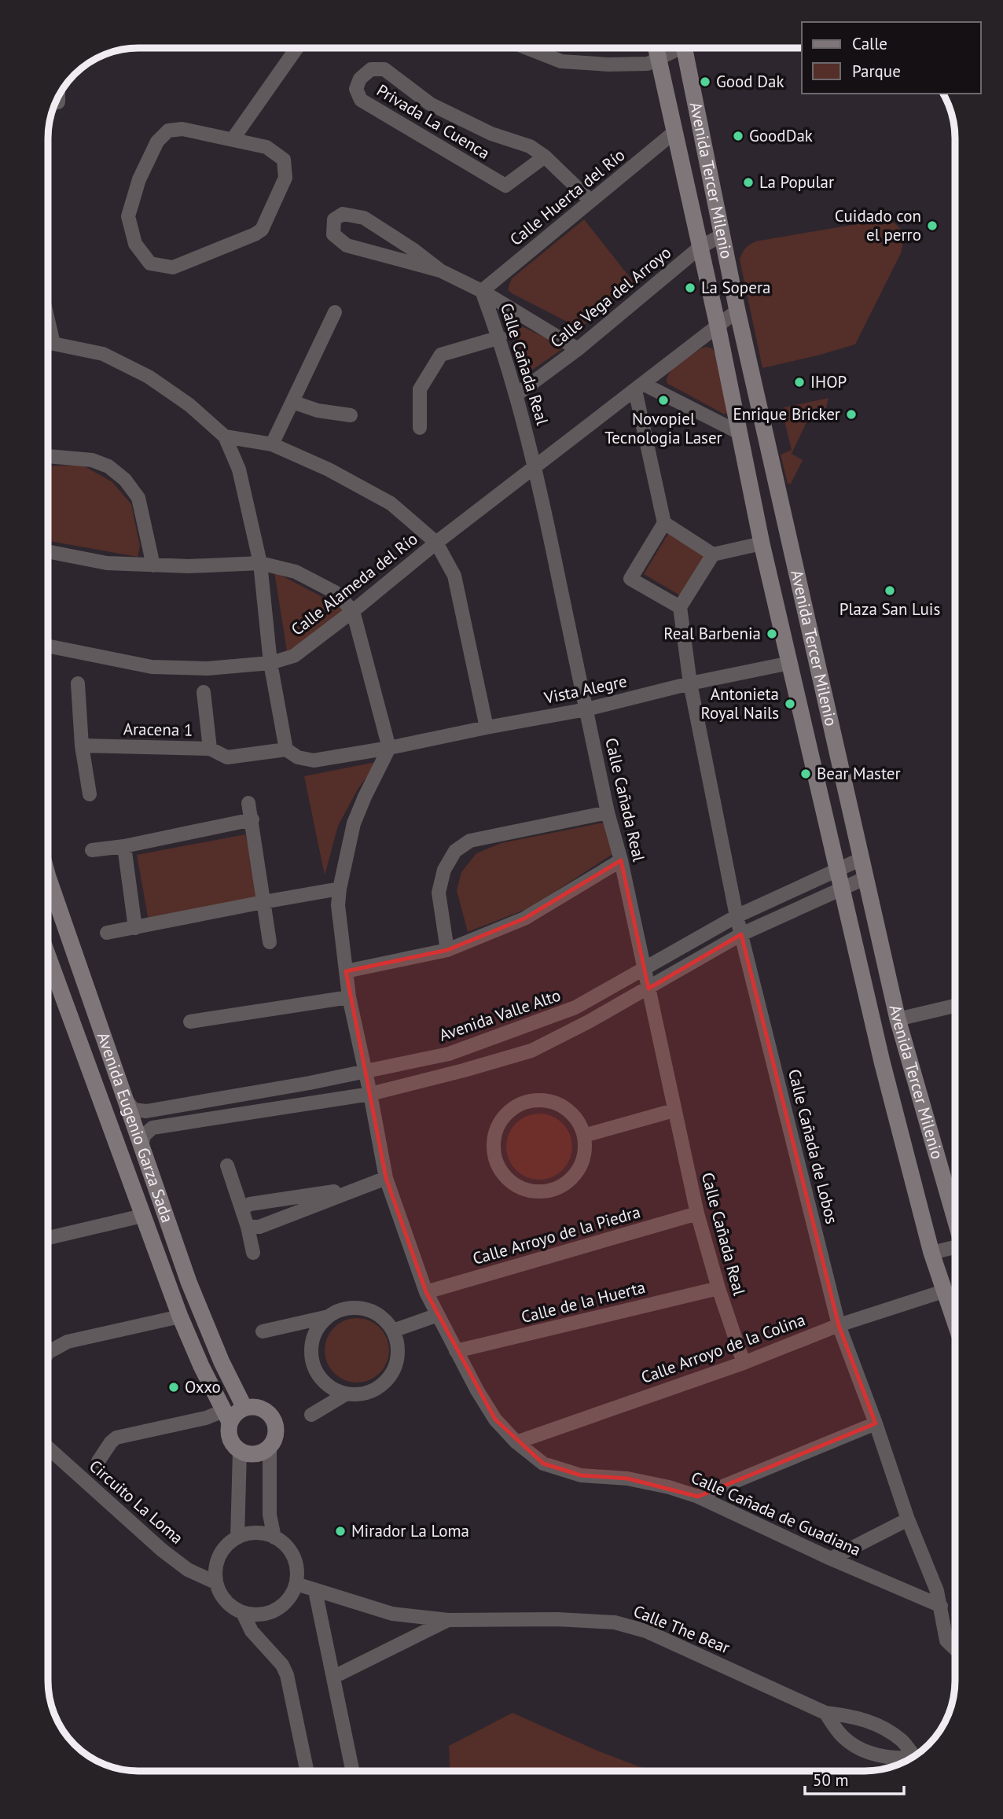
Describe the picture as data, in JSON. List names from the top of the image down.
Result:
{
  "streets": {
    "street": [
      "Privada La Cuenca",
      "Avenida Tercer Milenio",
      "Calle Huerta del Río",
      "Calle Vega del Arroyo",
      "Calle Cañada Real",
      "Calle Alameda del Río",
      "Vista Alegre",
      "Aracena 1",
      "Avenida Valle Alto",
      "Avenida Eugenio Garza Sada",
      "Calle Cañada de Lobos",
      "Calle Arroyo de la Piedra",
      "Calle de la Huerta",
      "Calle Arroyo de la Colina",
      "Circuito La Loma",
      "Calle Cañada de Guadiana",
      "Calle The Bear"
    ]
  },
  "crossings": [
    ["Privada La Cuenca", "Calle Huerta del Río"],
    ["Avenida Tercer Milenio", "Calle Huerta del Río"],
    ["Avenida Tercer Milenio", "Calle Vega del Arroyo"],
    ["Avenida Tercer Milenio", "Calle Alameda del Río"],
    ["Avenida Tercer Milenio", "Vista Alegre"],
    ["Avenida Tercer Milenio", "Avenida Valle Alto"],
    ["Avenida Tercer Milenio", "Calle Arroyo de la Colina"],
    ["Calle Huerta del Río", "Calle Cañada Real"],
    ["Calle Vega del Arroyo", "Calle Cañada Real"],
    ["Calle Cañada Real", "Calle Alameda del Río"],
    ["Calle Cañada Real", "Vista Alegre"],
    ["Calle Cañada Real", "Avenida Valle Alto"],
    ["Calle Cañada Real", "Calle Arroyo de la Piedra"],
    ["Calle Cañada Real", "Calle de la Huerta"],
    ["Calle Cañada Real", "Calle Arroyo de la Colina"],
    ["Vista Alegre", "Calle Cañada de Lobos"],
    ["Vista Alegre", "Calle Cañada de Guadiana"],
    ["Avenida Valle Alto", "Avenida Eugenio Garza Sada"],
    ["Avenida Valle Alto", "Calle Cañada de Lobos"],
    ["Avenida Valle Alto", "Calle Cañada de Guadiana"],
    ["Calle Cañada de Lobos", "Calle Arroyo de la Colina"],
    ["Calle Cañada de Lobos", "Calle Cañada de Guadiana"],
    ["Calle Arroyo de la Piedra", "Calle Cañada de Guadiana"],
    ["Calle de la Huerta", "Calle Cañada de Guadiana"],
    ["Calle Arroyo de la Colina", "Calle Cañada de Guadiana"],
    ["Circuito La Loma", "Calle The Bear"]
  ],
  "places": [
    "Good Dak",
    "GoodDak",
    "La Popular",
    "Cuidado con el perro",
    "La Sopera",
    "IHOP",
    "Novopiel Tecnologia Laser",
    "Enrique Bricker",
    "Plaza San Luis",
    "Real Barbenia",
    "Antonieta Royal Nails",
    "Bear Master",
    "Oxxo",
    "Mirador La Loma"
  ],
  "legend": ["Calle", "Parque"],
  "scale_bar": "50 m"
}
